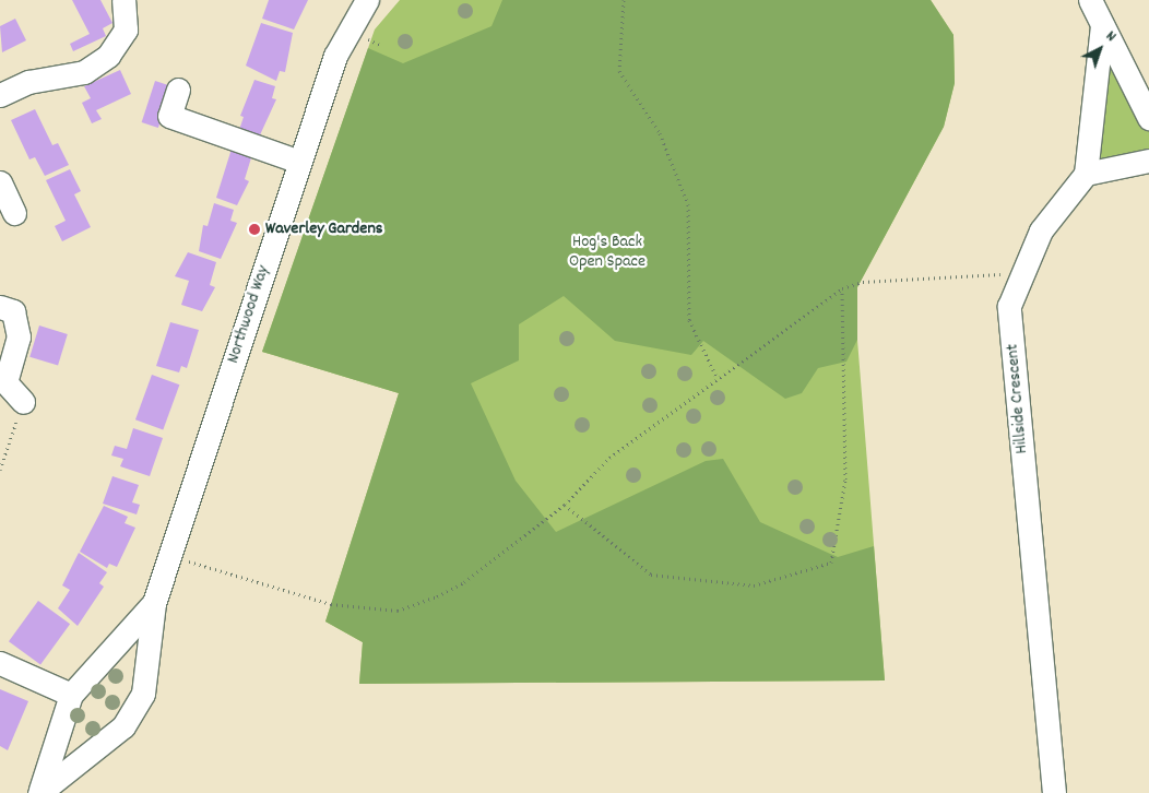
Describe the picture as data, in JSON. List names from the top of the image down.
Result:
{
  "streets": {
    "street": ["Northwood Way", "Hillside Crescent"]
  },
  "parks": ["Hog's Back Open Space"],
  "places": ["Waverley Gardens"],
  "north": "top right"
}
